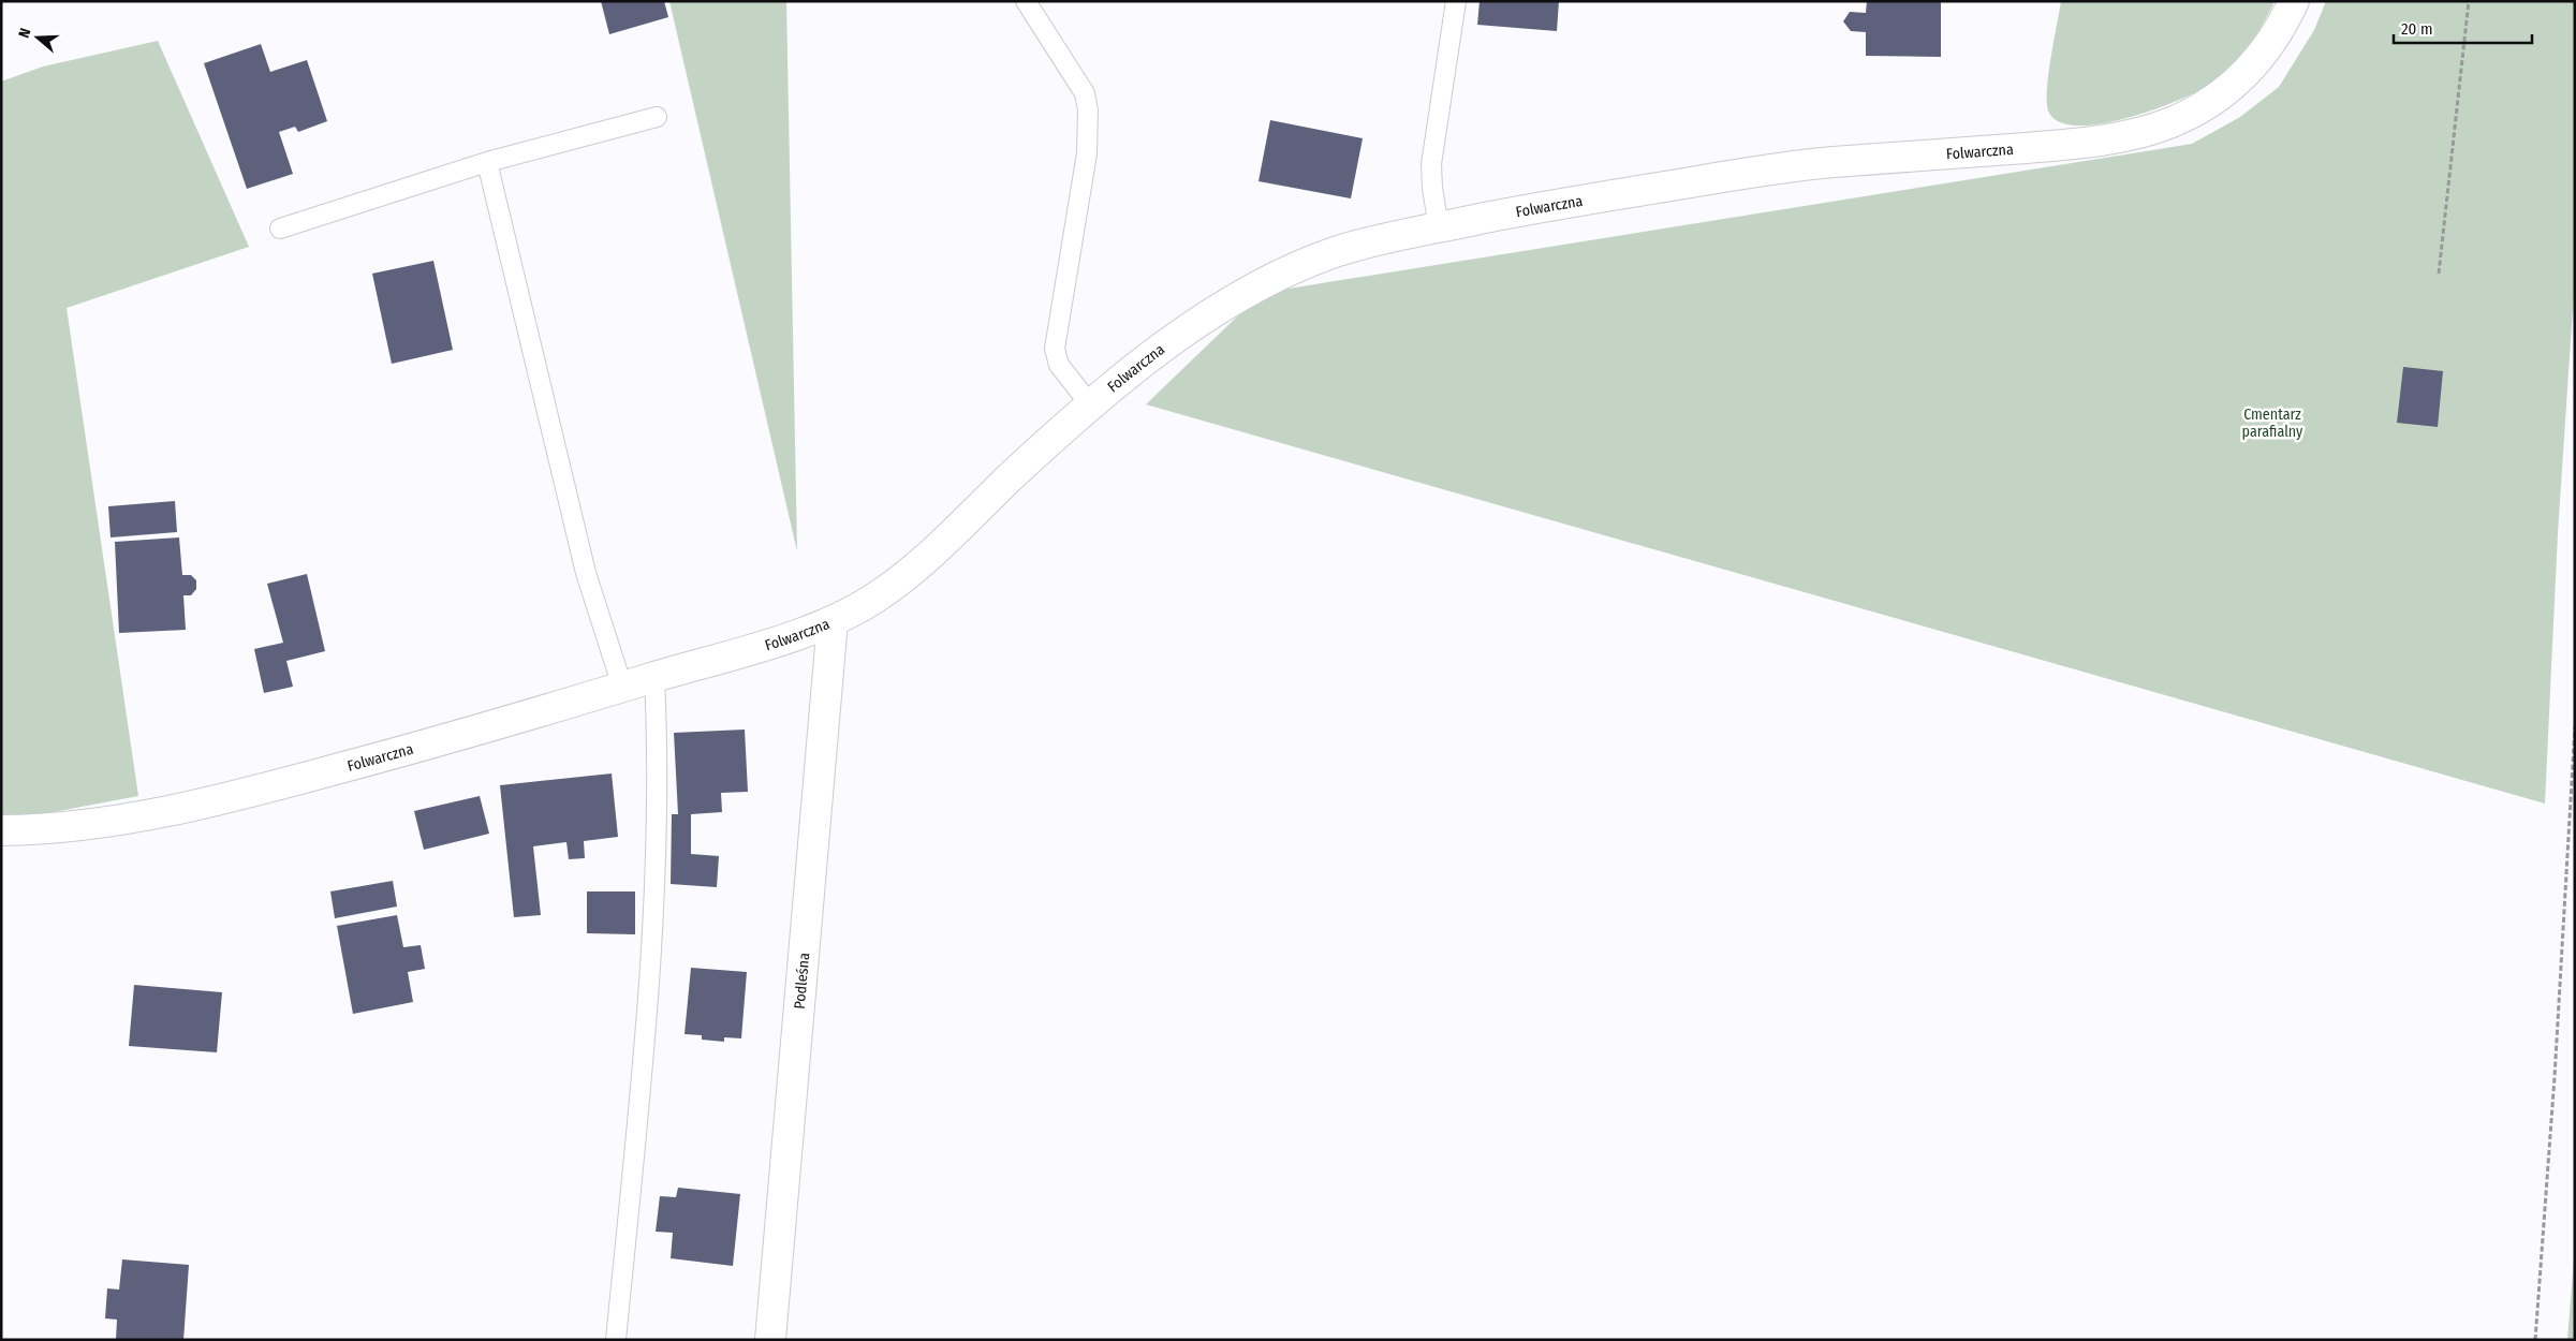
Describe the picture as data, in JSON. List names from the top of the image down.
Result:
{
  "streets": {
    "street": ["Folwarczna", "Podleśna"]
  },
  "crossings": [
    ["Folwarczna", "Podleśna"]
  ],
  "parks": ["Cmentarz parafialny"],
  "scale_bar": "20 m",
  "north": "left"
}
